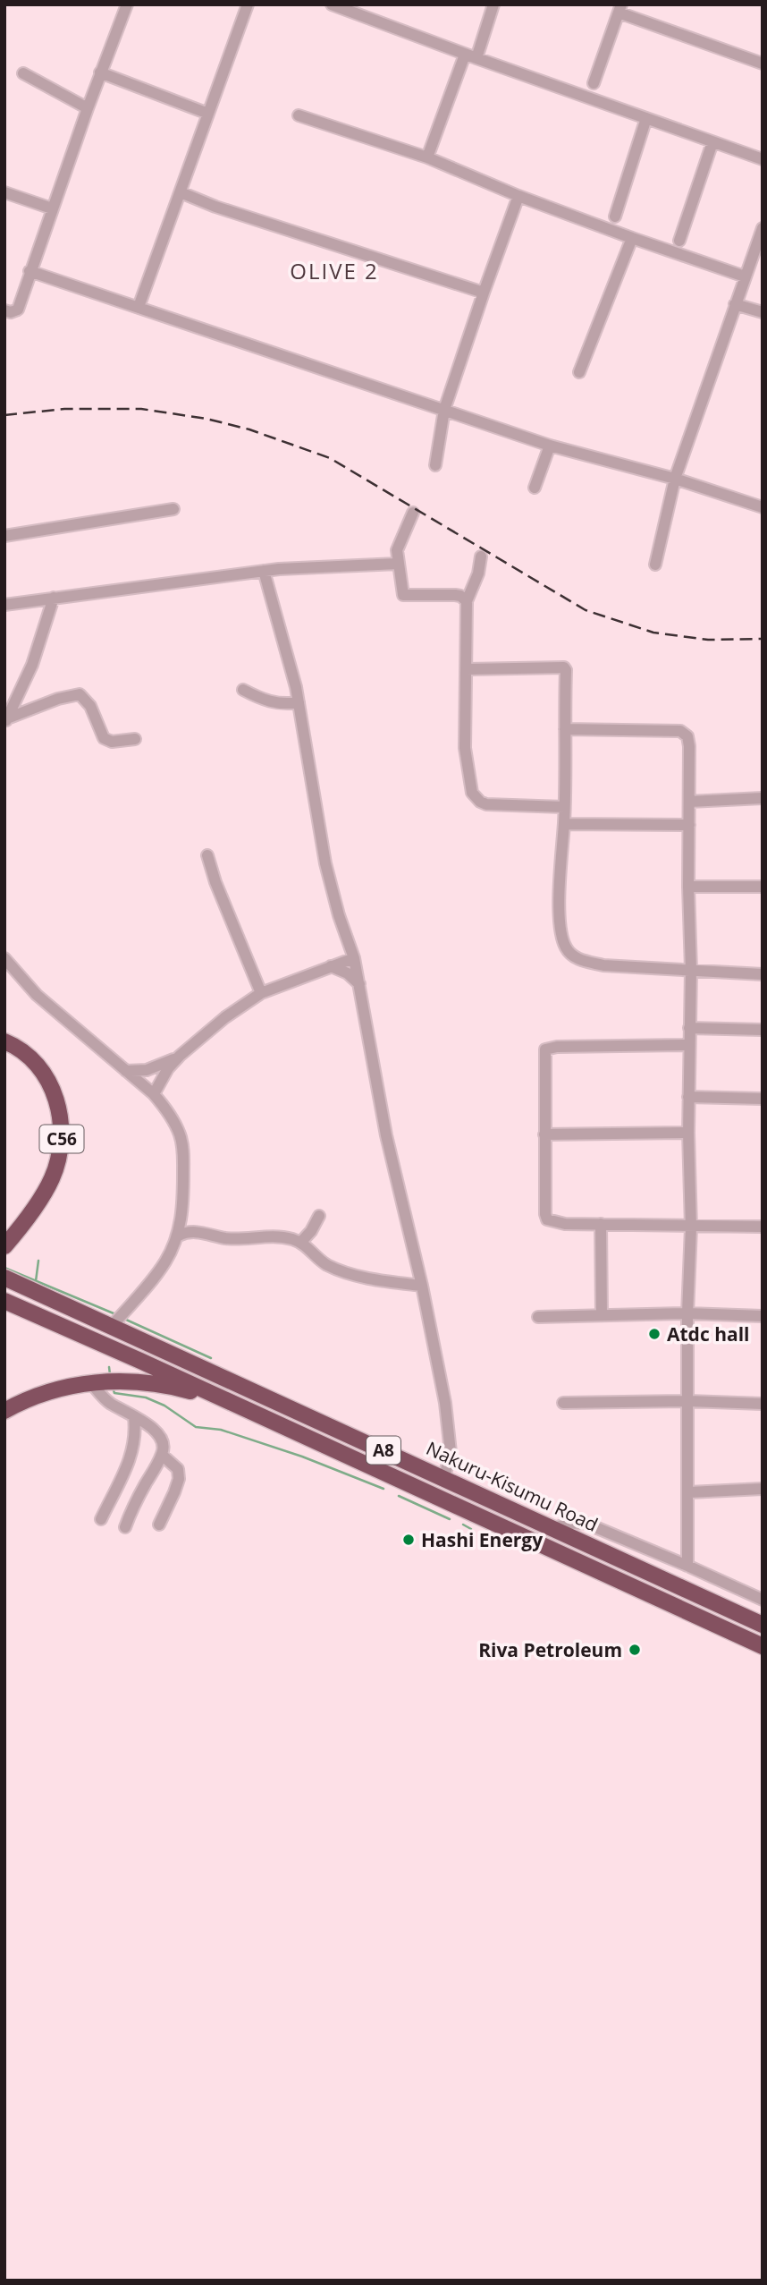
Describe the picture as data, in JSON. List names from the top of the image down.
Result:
{
  "streets": {
    "highway": ["C56", "A8", "Nakuru-Kisumu Road"]
  },
  "districts": ["OLIVE 2"],
  "places": ["Atdc hall", "Hashi Energy", "Riva Petroleum"]
}
